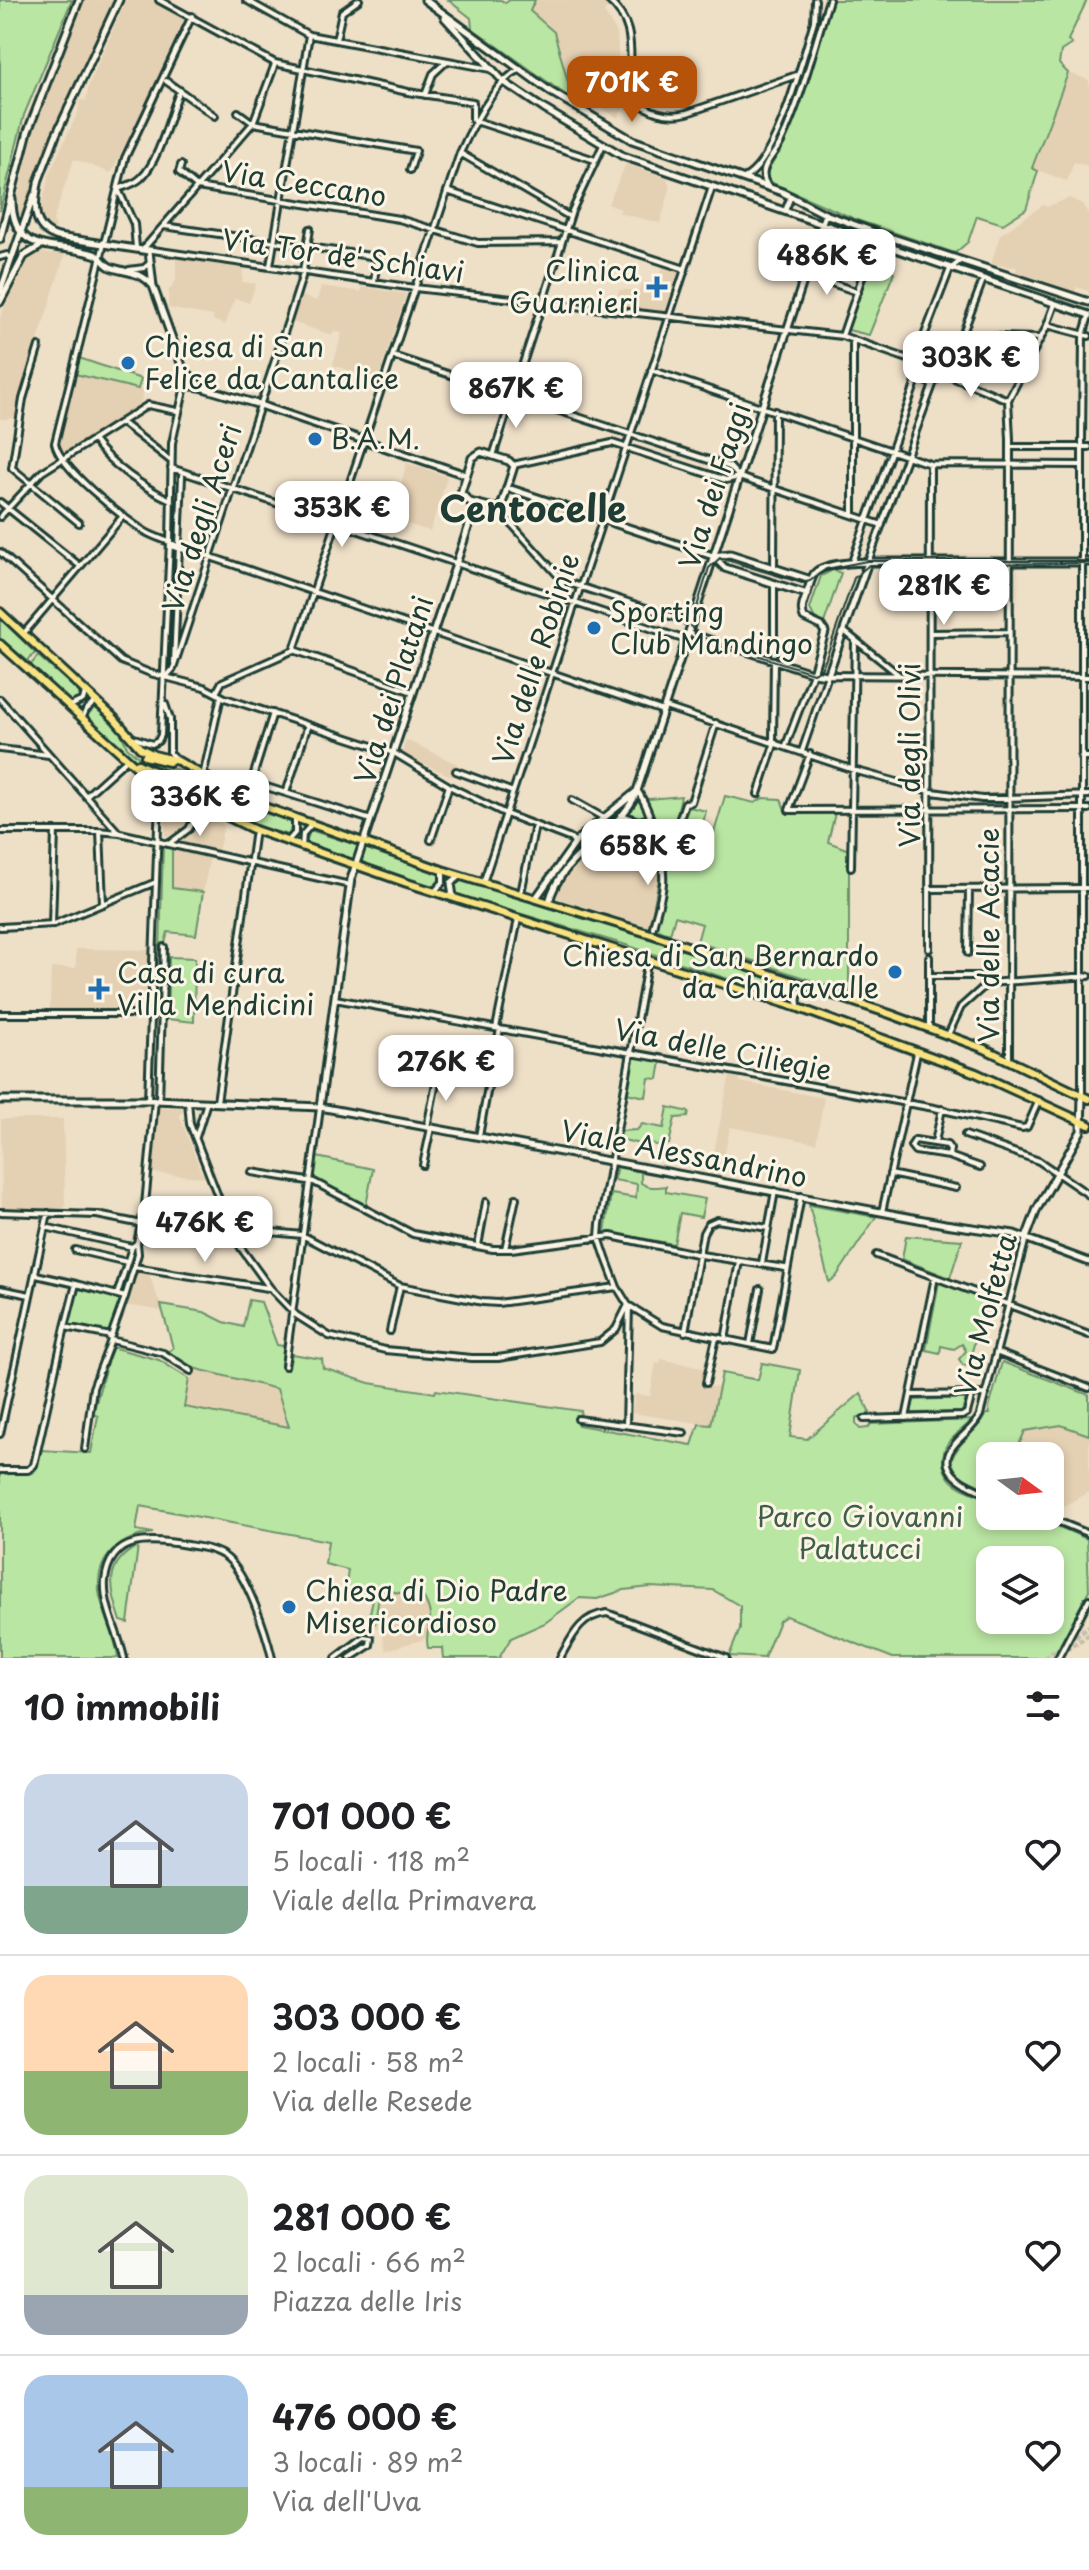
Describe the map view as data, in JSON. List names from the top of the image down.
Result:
{
  "streets": {
    "street": [
      "Via Ceccano",
      "Via Tor de' Schiavi",
      "Via dei Faggi",
      "Via degli Aceri",
      "Via delle Robinie",
      "Via dei Platani",
      "Via degli Olivi",
      "Via delle Acacie",
      "Via delle Ciliegie",
      "Viale Alessandrino",
      "Via Molfetta"
    ]
  },
  "crossings": [
    ["Via Tor de' Schiavi", "Via dei Faggi"],
    ["Via Tor de' Schiavi", "Via degli Aceri"],
    ["Via Tor de' Schiavi", "Via delle Acacie"],
    ["Via dei Platani", "Via delle Ciliegie"],
    ["Via dei Platani", "Viale Alessandrino"],
    ["Viale Alessandrino", "Via Molfetta"]
  ],
  "districts": ["Centocelle"],
  "parks": ["Parco Giovanni Palatucci"],
  "places": {
    "health": ["Clinica Guarnieri", "Casa di cura Villa Mendicini"],
    "other": [
      "Chiesa di San Felice da Cantalice",
      "B.A.M.",
      "Sporting Club Mandingo",
      "Chiesa di San Bernardo da Chiaravalle",
      "Chiesa di Dio Padre Misericordioso"
    ]
  },
  "north": "right",
  "page": {
    "price": [
      "701K €",
      "486K €",
      "303K €",
      "867K €",
      "353K €",
      "281K €",
      "336K €",
      "658K €",
      "276K €",
      "476K €"
    ],
    "heading": "10 immobili",
    "list": [
      {
        "name": "701 000 €",
        "note": "5 locali · 118 m² · Viale della Primavera"
      },
      {
        "name": "303 000 €",
        "note": "2 locali · 58 m² · Via delle Resede"
      },
      {
        "name": "281 000 €",
        "note": "2 locali · 66 m² · Piazza delle Iris"
      },
      {
        "name": "476 000 €",
        "note": "3 locali · 89 m² · Via dell'Uva"
      }
    ]
  }
}
